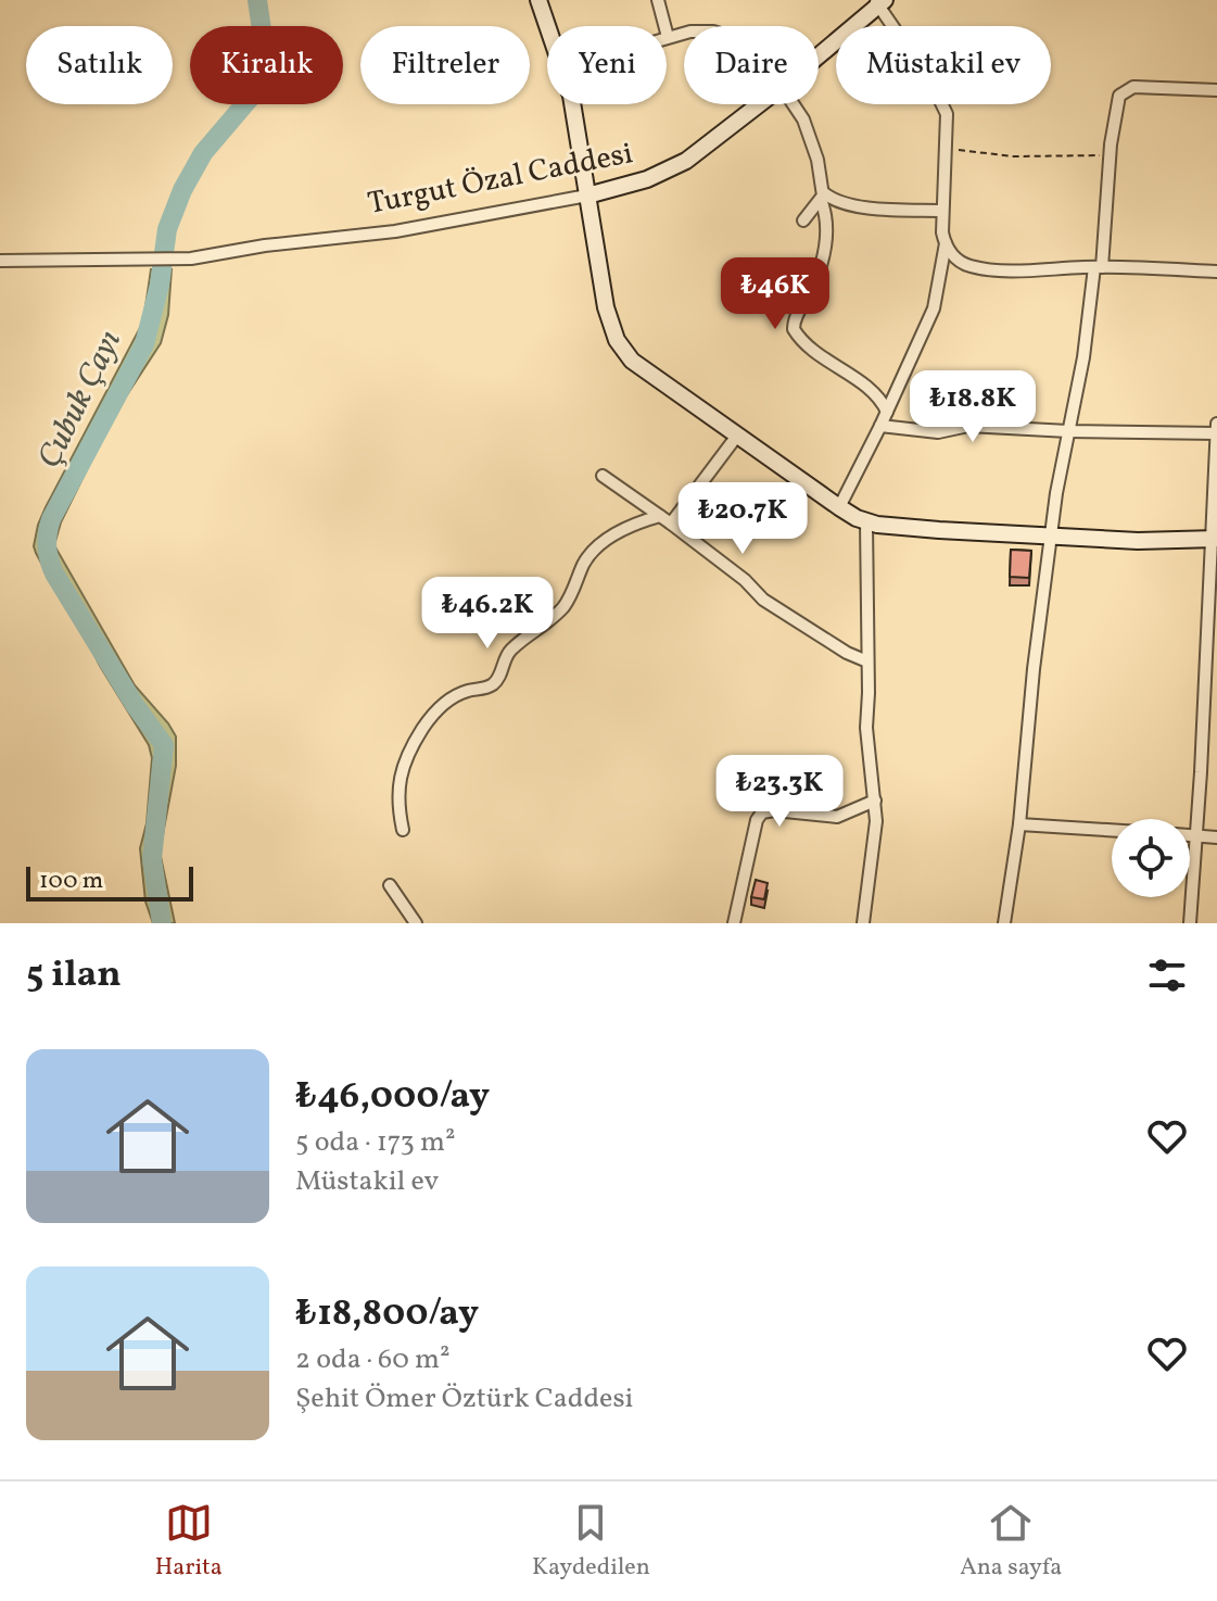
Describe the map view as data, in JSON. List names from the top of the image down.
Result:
{
  "streets": {
    "street": ["Turgut Özal Caddesi"]
  },
  "water": ["Çubuk Çayı"],
  "scale_bar": "100 m",
  "page": {
    "chip": [
      "Satılık",
      "Kiralık",
      "Filtreler",
      "Yeni",
      "Daire",
      "Müstakil ev"
    ],
    "price": [
      "₺46K",
      "₺18.8K",
      "₺20.7K",
      "₺46.2K",
      "₺23.3K"
    ],
    "scale": "100 m",
    "heading": "5 ilan",
    "list": [
      {
        "name": "₺46,000/ay",
        "note": "5 oda · 173 m² · Müstakil ev"
      },
      {
        "name": "₺18,800/ay",
        "note": "2 oda · 60 m² · Şehit Ömer Öztürk Caddesi"
      }
    ],
    "tabs": ["Harita", "Kaydedilen", "Ana sayfa"]
  }
}
